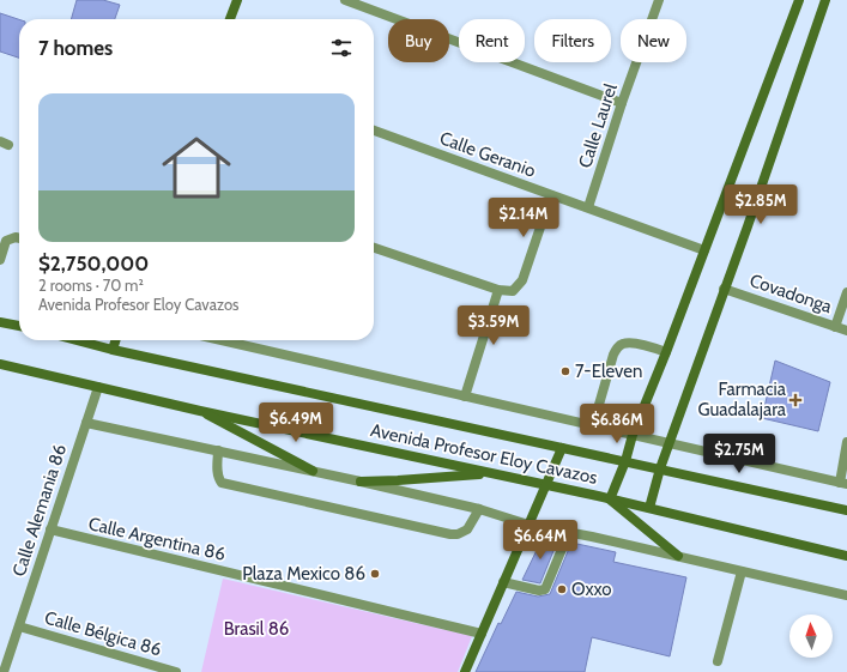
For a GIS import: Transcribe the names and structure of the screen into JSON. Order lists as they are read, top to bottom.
{
  "streets": {
    "main road": ["Avenida Profesor Eloy Cavazos"],
    "street": [
      "Calle Laurel",
      "Calle Geranio",
      "Covadonga",
      "Calle Alemania 86",
      "Calle Argentina 86",
      "Calle Bélgica 86"
    ]
  },
  "crossings": [
    ["Calle Laurel", "Calle Geranio"],
    ["Avenida Profesor Eloy Cavazos", "Calle Alemania 86"],
    ["Calle Alemania 86", "Calle Argentina 86"],
    ["Calle Alemania 86", "Calle Bélgica 86"]
  ],
  "parks": ["Brasil 86"],
  "places": {
    "other": ["7-Eleven", "Plaza Mexico 86", "Oxxo"],
    "health": ["Farmacia Guadalajara"]
  },
  "north": "top",
  "page": {
    "chip": [
      "Buy",
      "Rent",
      "Filters",
      "New"
    ],
    "heading": "7 homes",
    "list": [
      {
        "name": "$2,750,000",
        "note": "2 rooms · 70 m² · Avenida Profesor Eloy Cavazos"
      }
    ],
    "price": [
      "$2.85M",
      "$2.14M",
      "$3.59M",
      "$6.49M",
      "$6.86M",
      "$2.75M",
      "$6.64M"
    ]
  }
}
